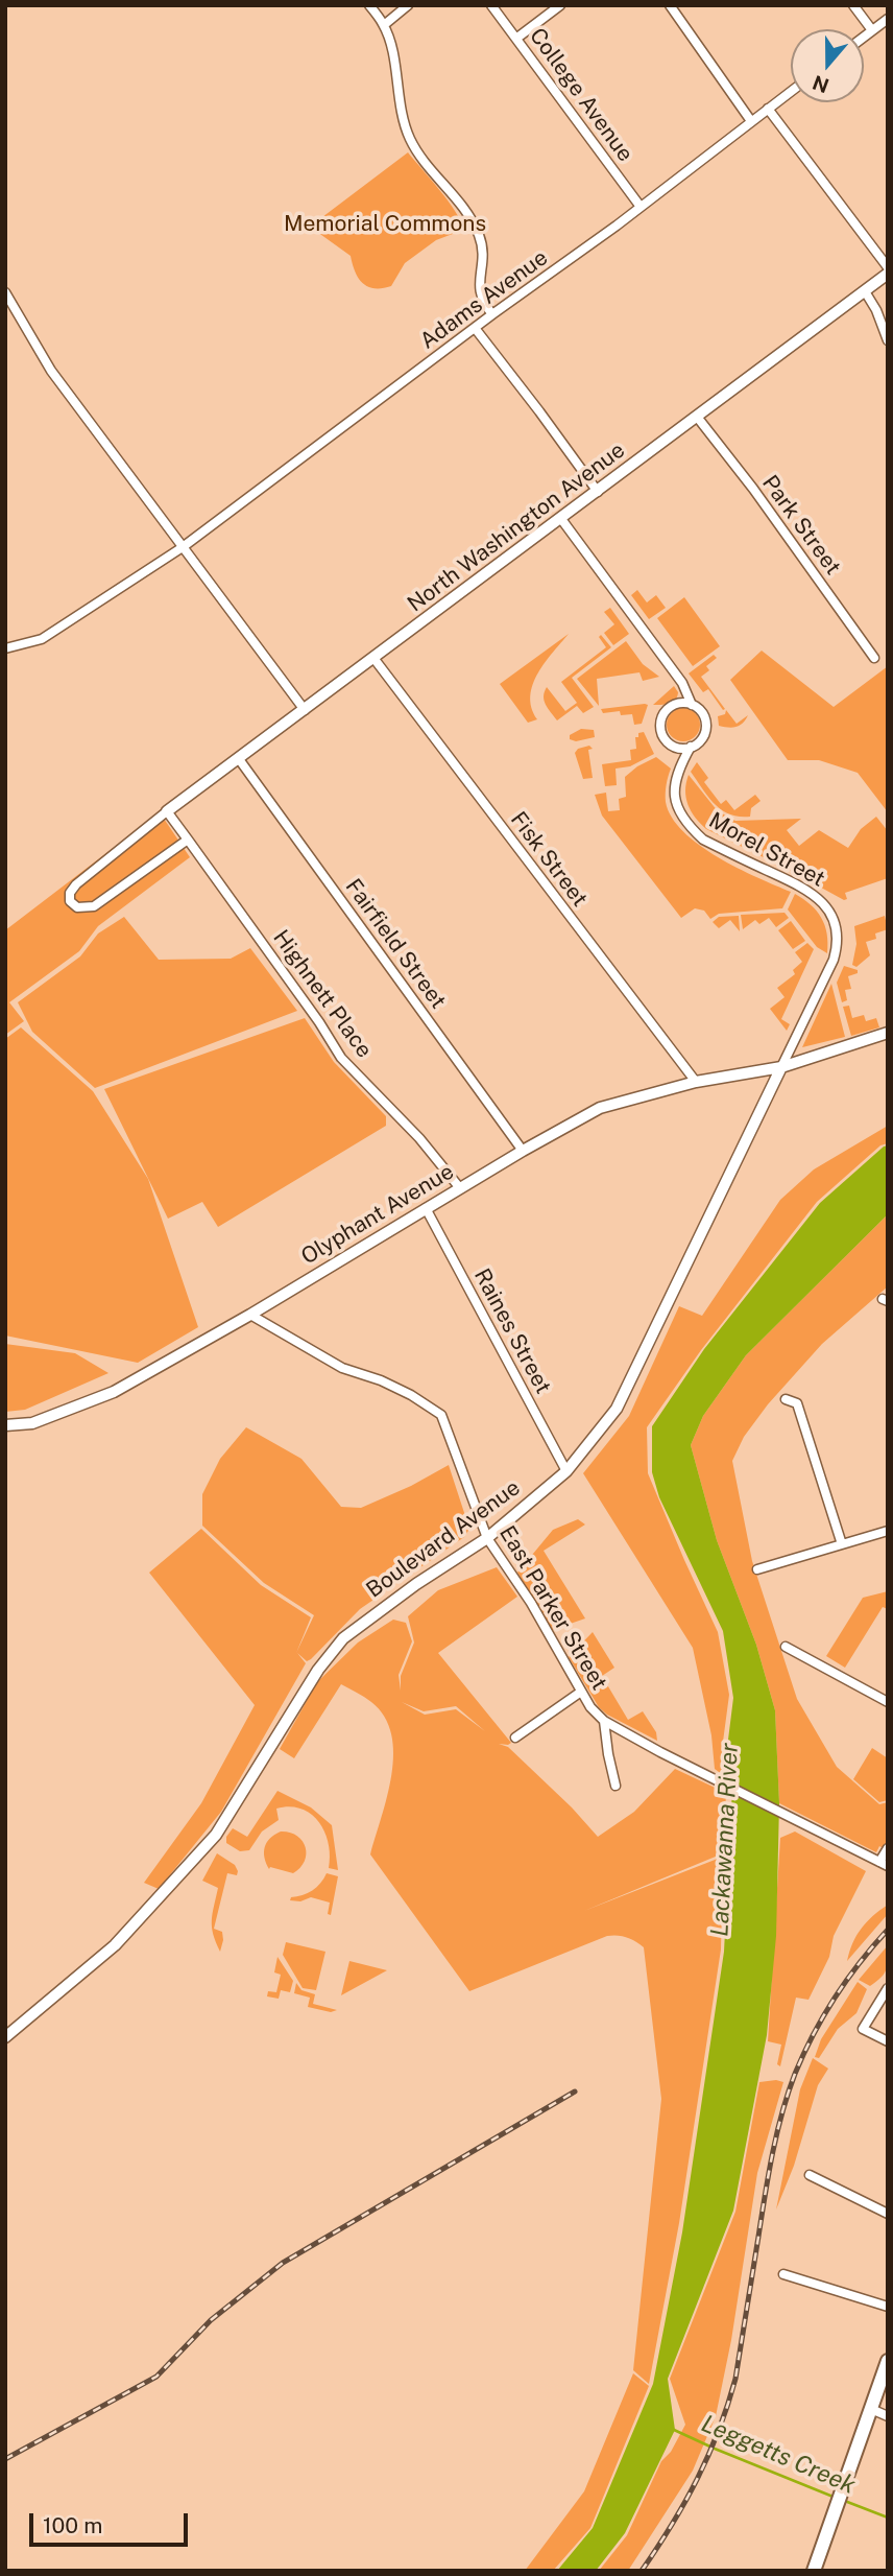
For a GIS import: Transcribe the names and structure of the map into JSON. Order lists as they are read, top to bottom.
{
  "streets": {
    "street": [
      "College Avenue",
      "Adams Avenue",
      "Park Street",
      "North Washington Avenue",
      "Morel Street",
      "Fisk Street",
      "Fairfield Street",
      "Highnett Place",
      "Olyphant Avenue",
      "Raines Street",
      "Boulevard Avenue",
      "East Parker Street"
    ]
  },
  "crossings": [
    ["College Avenue", "Adams Avenue"],
    ["Park Street", "North Washington Avenue"],
    ["North Washington Avenue", "Morel Street"],
    ["North Washington Avenue", "Fisk Street"],
    ["North Washington Avenue", "Fairfield Street"],
    ["North Washington Avenue", "Highnett Place"],
    ["Morel Street", "Olyphant Avenue"],
    ["Morel Street", "Boulevard Avenue"],
    ["Fisk Street", "Olyphant Avenue"],
    ["Fairfield Street", "Olyphant Avenue"],
    ["Highnett Place", "Olyphant Avenue"],
    ["Olyphant Avenue", "Raines Street"],
    ["Olyphant Avenue", "Boulevard Avenue"],
    ["Olyphant Avenue", "East Parker Street"],
    ["Raines Street", "Boulevard Avenue"],
    ["Boulevard Avenue", "East Parker Street"]
  ],
  "water": ["Lackawanna River", "Leggetts Creek"],
  "parks": ["Memorial Commons"],
  "scale_bar": "100 m",
  "north": "bottom"
}
